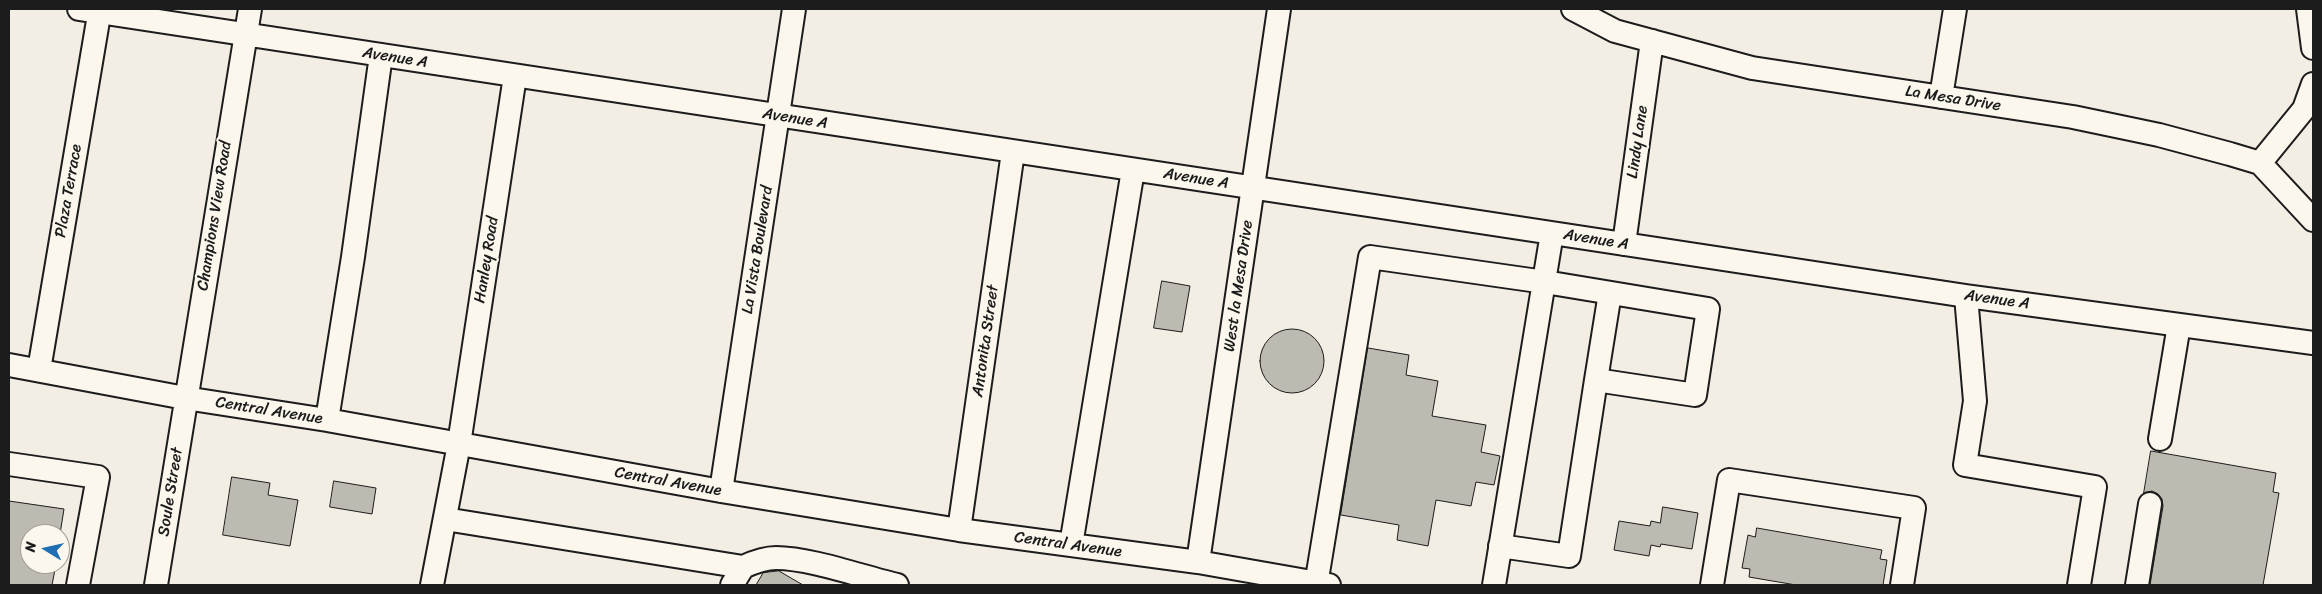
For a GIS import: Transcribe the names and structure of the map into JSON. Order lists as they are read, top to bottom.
{
  "streets": {
    "street": [
      "Avenue A",
      "La Mesa Drive",
      "Lindy Lane",
      "Plaza Terrace",
      "Champions View Road",
      "La Vista Boulevard",
      "Hanley Road",
      "West la Mesa Drive",
      "Antonita Street",
      "Central Avenue",
      "Soule Street"
    ]
  },
  "crossings": [
    ["Avenue A", "Lindy Lane"],
    ["Avenue A", "Plaza Terrace"],
    ["Avenue A", "Champions View Road"],
    ["Avenue A", "La Vista Boulevard"],
    ["Avenue A", "Hanley Road"],
    ["Avenue A", "West la Mesa Drive"],
    ["Avenue A", "Antonita Street"],
    ["La Mesa Drive", "Lindy Lane"],
    ["Plaza Terrace", "Central Avenue"],
    ["Champions View Road", "Central Avenue"],
    ["Champions View Road", "Soule Street"],
    ["La Vista Boulevard", "Central Avenue"],
    ["Hanley Road", "Central Avenue"],
    ["West la Mesa Drive", "Central Avenue"],
    ["Antonita Street", "Central Avenue"],
    ["Central Avenue", "Soule Street"]
  ],
  "north": "left"
}
